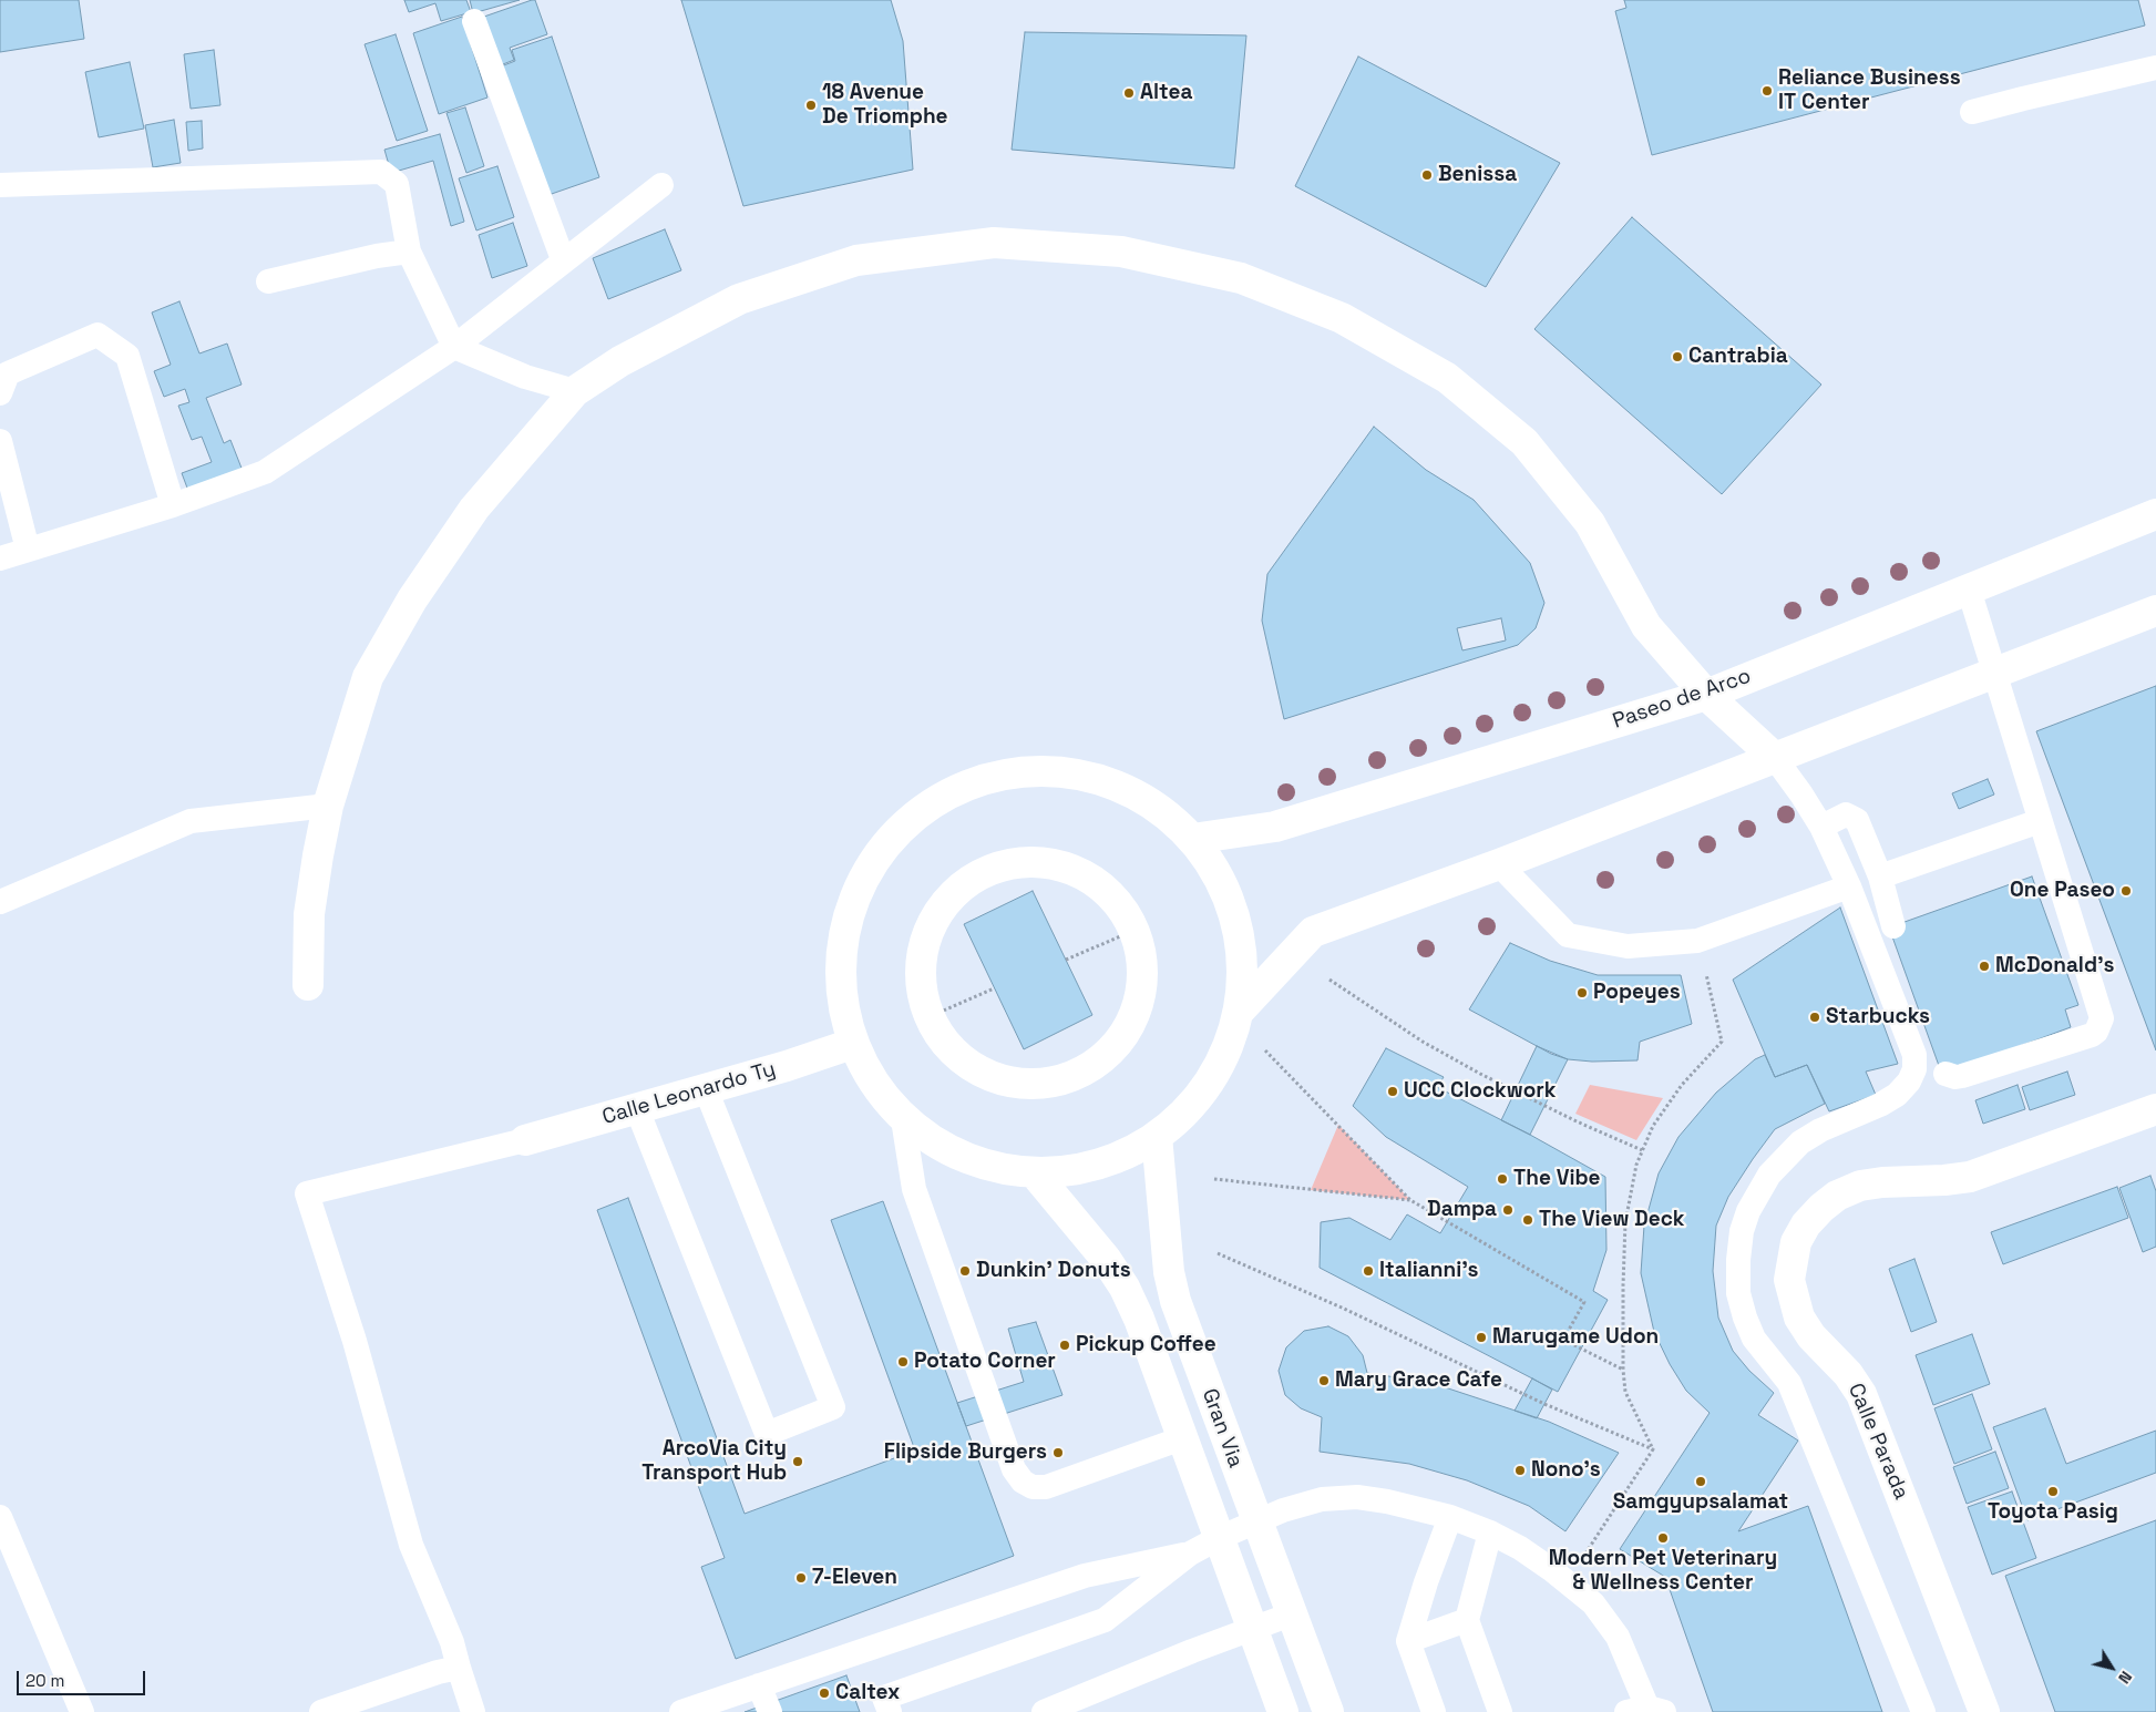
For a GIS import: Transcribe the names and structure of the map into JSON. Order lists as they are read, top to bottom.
{
  "streets": {
    "street": [
      "Paseo de Arco",
      "Calle Leonardo Ty",
      "Gran Via",
      "Calle Parada"
    ]
  },
  "places": [
    "Reliance Business IT Center",
    "Altea",
    "18 Avenue De Triomphe",
    "Benissa",
    "Cantrabia",
    "One Paseo",
    "McDonald's",
    "Popeyes",
    "Starbucks",
    "UCC Clockwork",
    "The Vibe",
    "Dampa",
    "The View Deck",
    "Dunkin' Donuts",
    "Italianni's",
    "Marugame Udon",
    "Pickup Coffee",
    "Potato Corner",
    "Mary Grace Cafe",
    "Flipside Burgers",
    "ArcoVia City Transport Hub",
    "Nono's",
    "Samgyupsalamat",
    "Toyota Pasig",
    "Modern Pet Veterinary & Wellness Center",
    "7-Eleven",
    "Caltex"
  ],
  "scale_bar": "20 m",
  "north": "bottom right"
}
